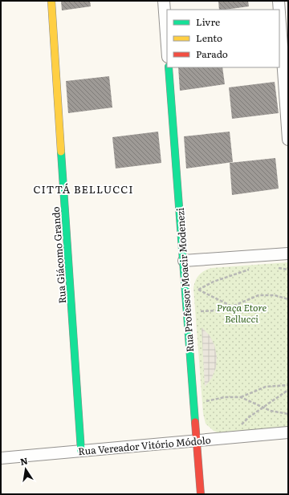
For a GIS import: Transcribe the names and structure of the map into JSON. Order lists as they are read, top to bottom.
{
  "streets": {
    "street": ["Rua Giácomo Grando", "Rua Professor Moacir Modenezi", "Rua Vereador Vitório Módolo"]
  },
  "crossings": [
    ["Rua Giácomo Grando", "Rua Vereador Vitório Módolo"],
    ["Rua Professor Moacir Modenezi", "Rua Vereador Vitório Módolo"]
  ],
  "districts": ["CITTÁ BELLUCCI"],
  "parks": ["Praça Etore Bellucci"],
  "legend": ["Livre", "Lento", "Parado"],
  "north": "top"
}
